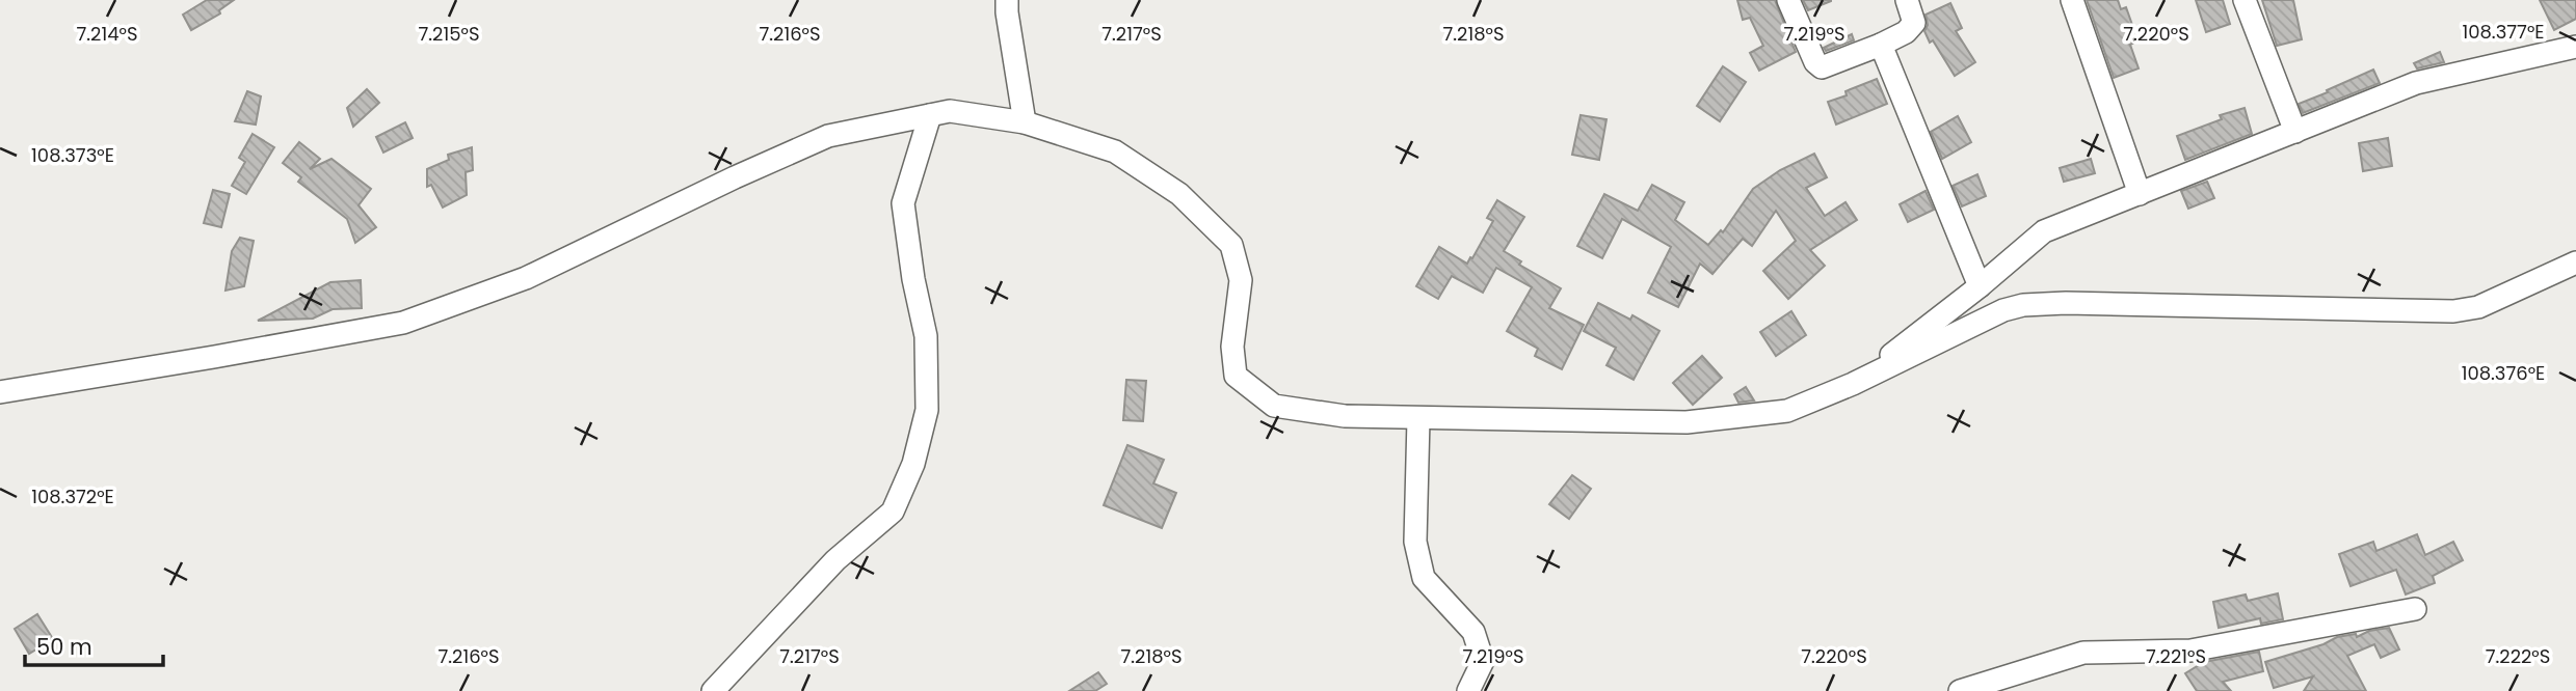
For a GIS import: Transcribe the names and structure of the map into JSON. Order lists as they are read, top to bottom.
{
  "scale_bar": "50 m",
  "coordinates": [
    "108.377°E",
    "7.214°S",
    "7.215°S",
    "7.216°S",
    "7.217°S",
    "7.218°S",
    "7.219°S",
    "7.220°S",
    "108.373°E",
    "108.376°E",
    "108.372°E",
    "7.221°S",
    "7.222°S"
  ]
}
